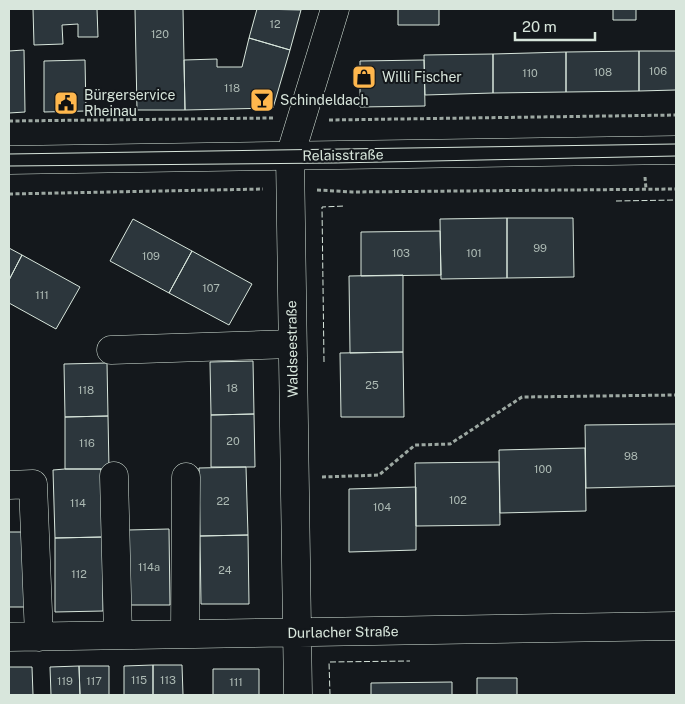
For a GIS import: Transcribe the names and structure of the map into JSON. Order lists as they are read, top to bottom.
{
  "streets": {
    "street": ["Relaisstraße", "Waldseestraße", "Durlacher Straße"]
  },
  "crossings": [
    ["Relaisstraße", "Waldseestraße"],
    ["Waldseestraße", "Durlacher Straße"]
  ],
  "places": {
    "shop": ["Willi Fischer"],
    "bar": ["Schindeldach"],
    "public building": ["Bürgerservice Rheinau"]
  },
  "house_numbers": [
    "12",
    "120",
    "106",
    "108",
    "110",
    "118",
    "99",
    "103",
    "101",
    "109",
    "107",
    "111",
    "25",
    "18",
    "118",
    "20",
    "116",
    "98",
    "100",
    "102",
    "22",
    "114",
    "104",
    "114a",
    "24",
    "112",
    "115",
    "113",
    "119",
    "117",
    "111"
  ],
  "scale_bar": "20 m"
}
